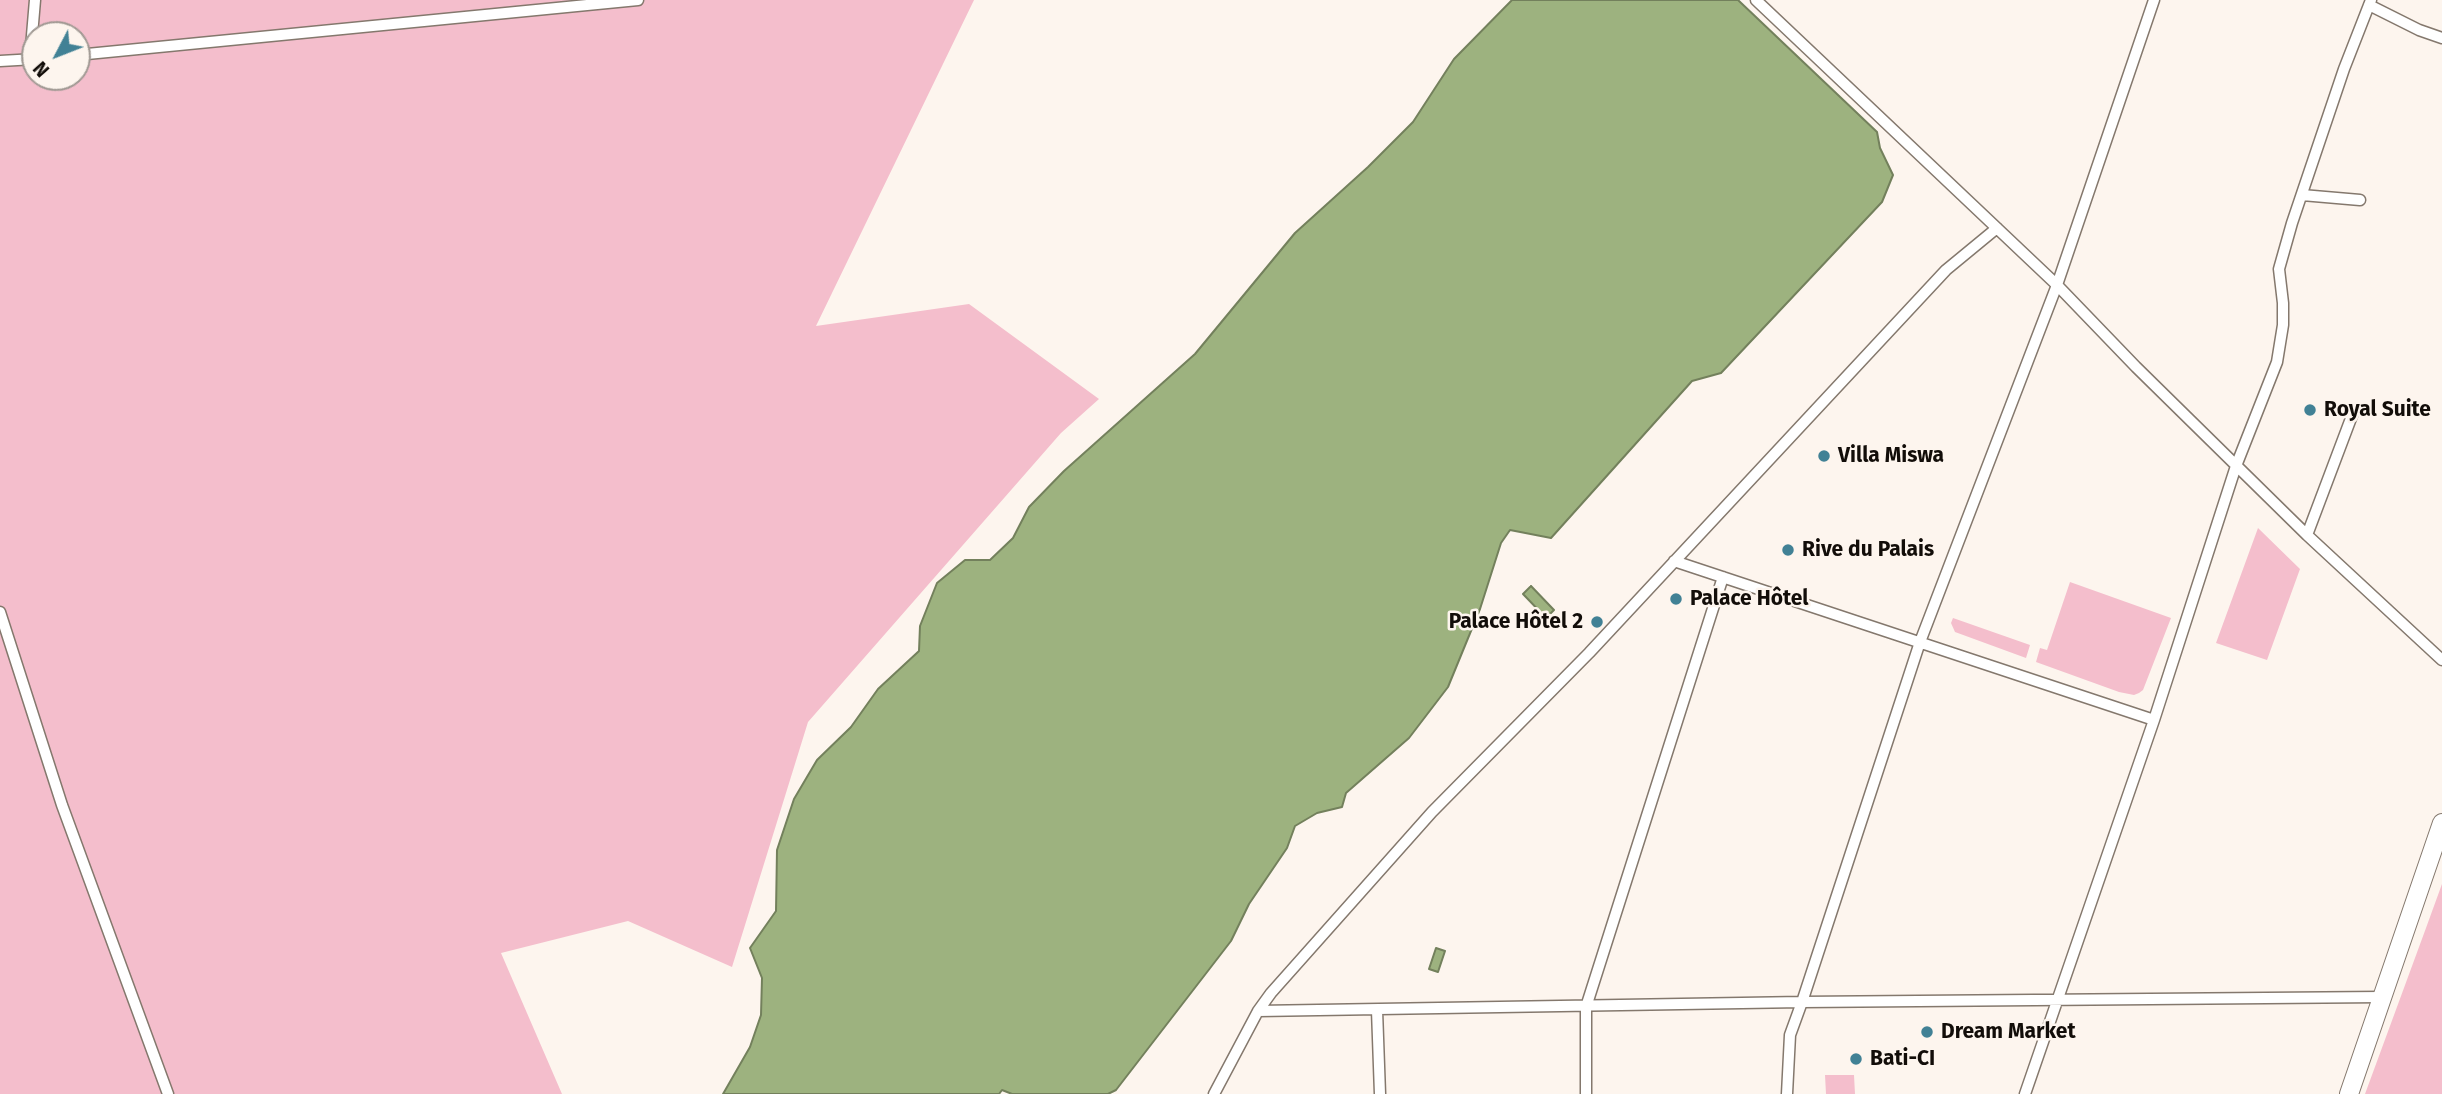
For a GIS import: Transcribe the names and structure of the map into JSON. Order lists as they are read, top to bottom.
{
  "places": [
    "Royal Suite",
    "Villa Miswa",
    "Rive du Palais",
    "Palace Hôtel",
    "Palace Hôtel 2",
    "Dream Market",
    "Bati-CI"
  ],
  "north": "bottom left"
}
